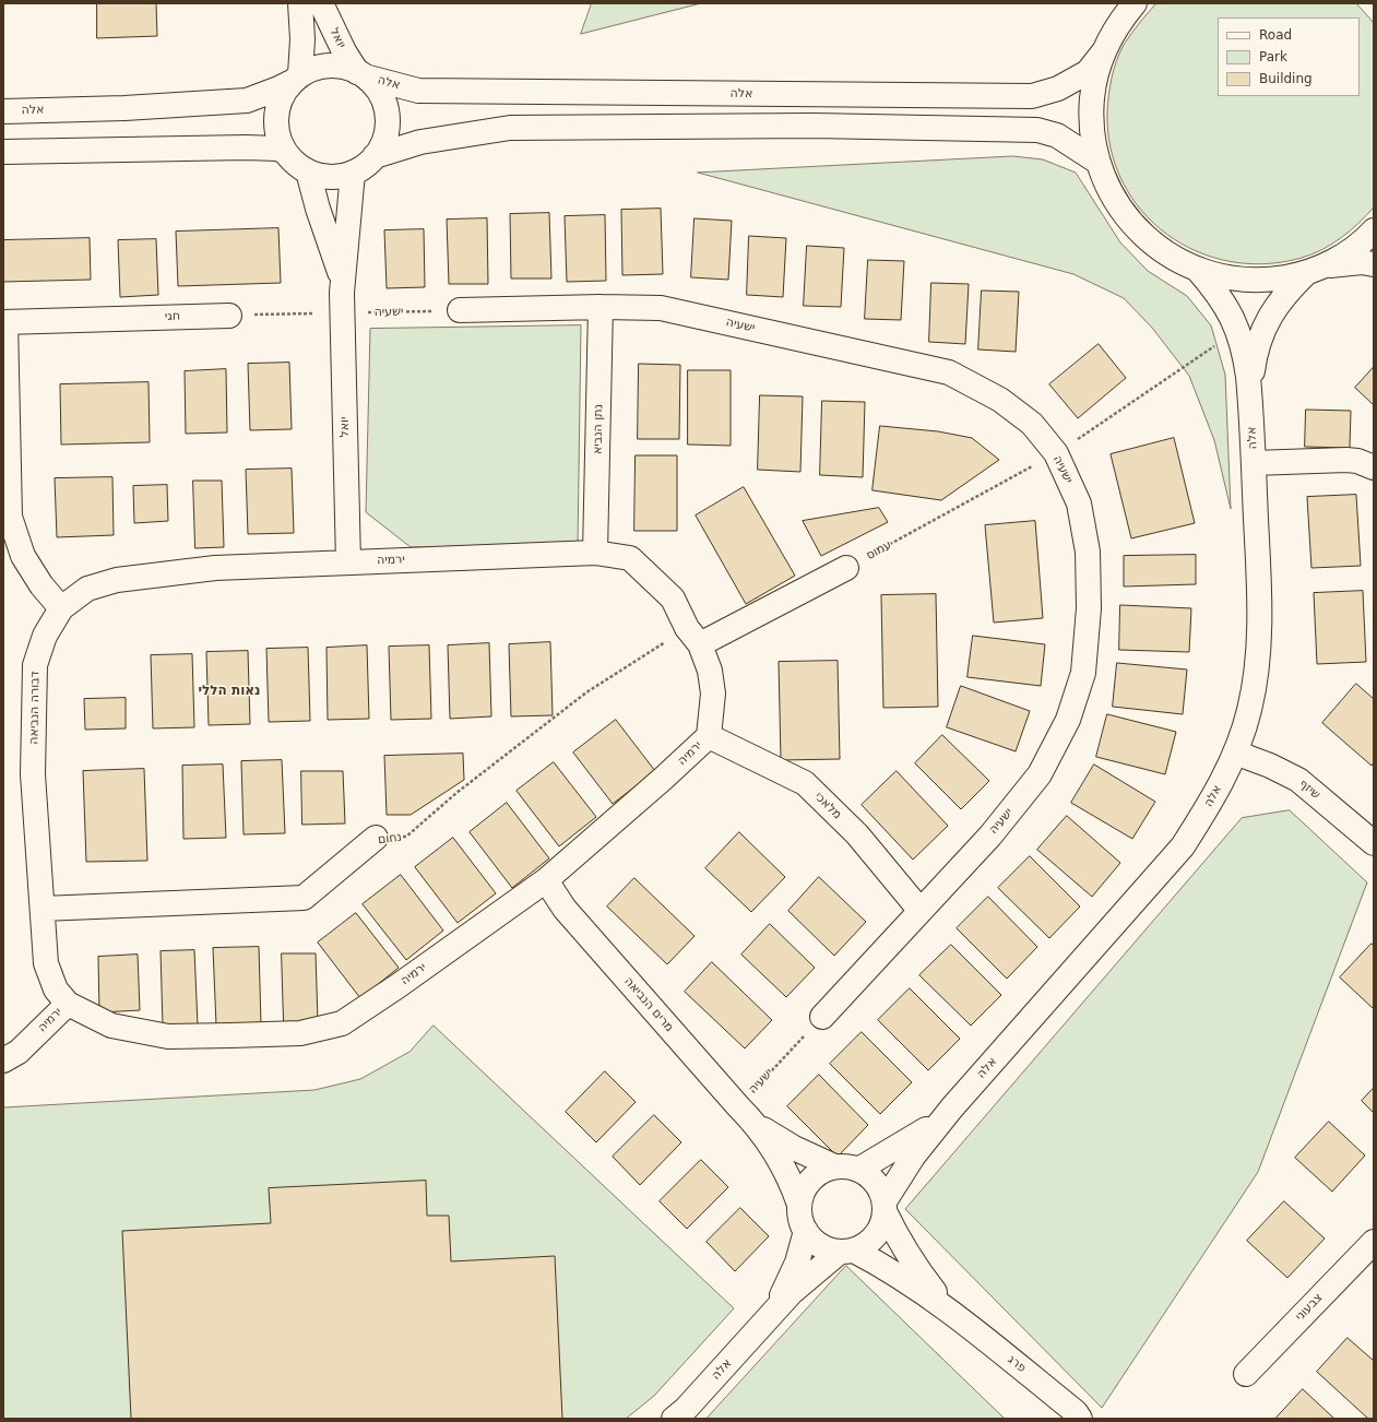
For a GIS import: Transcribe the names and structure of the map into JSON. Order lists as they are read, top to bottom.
{
  "streets": {
    "street": [
      "יואל",
      "אלה",
      "ישעיה",
      "חגי",
      "נתן הנביא",
      "ירמיה",
      "דבורה הנביאה",
      "שיזף",
      "מלאכי",
      "נחום",
      "מרים הנביאה",
      "צבעוני",
      "פרג"
    ],
    "path": ["עמוס"]
  },
  "crossings": [
    ["יואל", "אלה"],
    ["יואל", "ישעיה"],
    ["יואל", "ירמיה"],
    ["אלה", "עמוס"],
    ["אלה", "שיזף"],
    ["אלה", "מרים הנביאה"],
    ["אלה", "פרג"],
    ["ישעיה", "נתן הנביא"],
    ["ישעיה", "עמוס"],
    ["ישעיה", "מלאכי"],
    ["ישעיה", "מרים הנביאה"],
    ["נתן הנביא", "ירמיה"],
    ["ירמיה", "דבורה הנביאה"],
    ["ירמיה", "מלאכי"],
    ["ירמיה", "נחום"],
    ["ירמיה", "מרים הנביאה"],
    ["דבורה הנביאה", "נחום"],
    ["מרים הנביאה", "פרג"]
  ],
  "districts": ["נאות הללי"],
  "legend": ["Road", "Park", "Building"]
}
